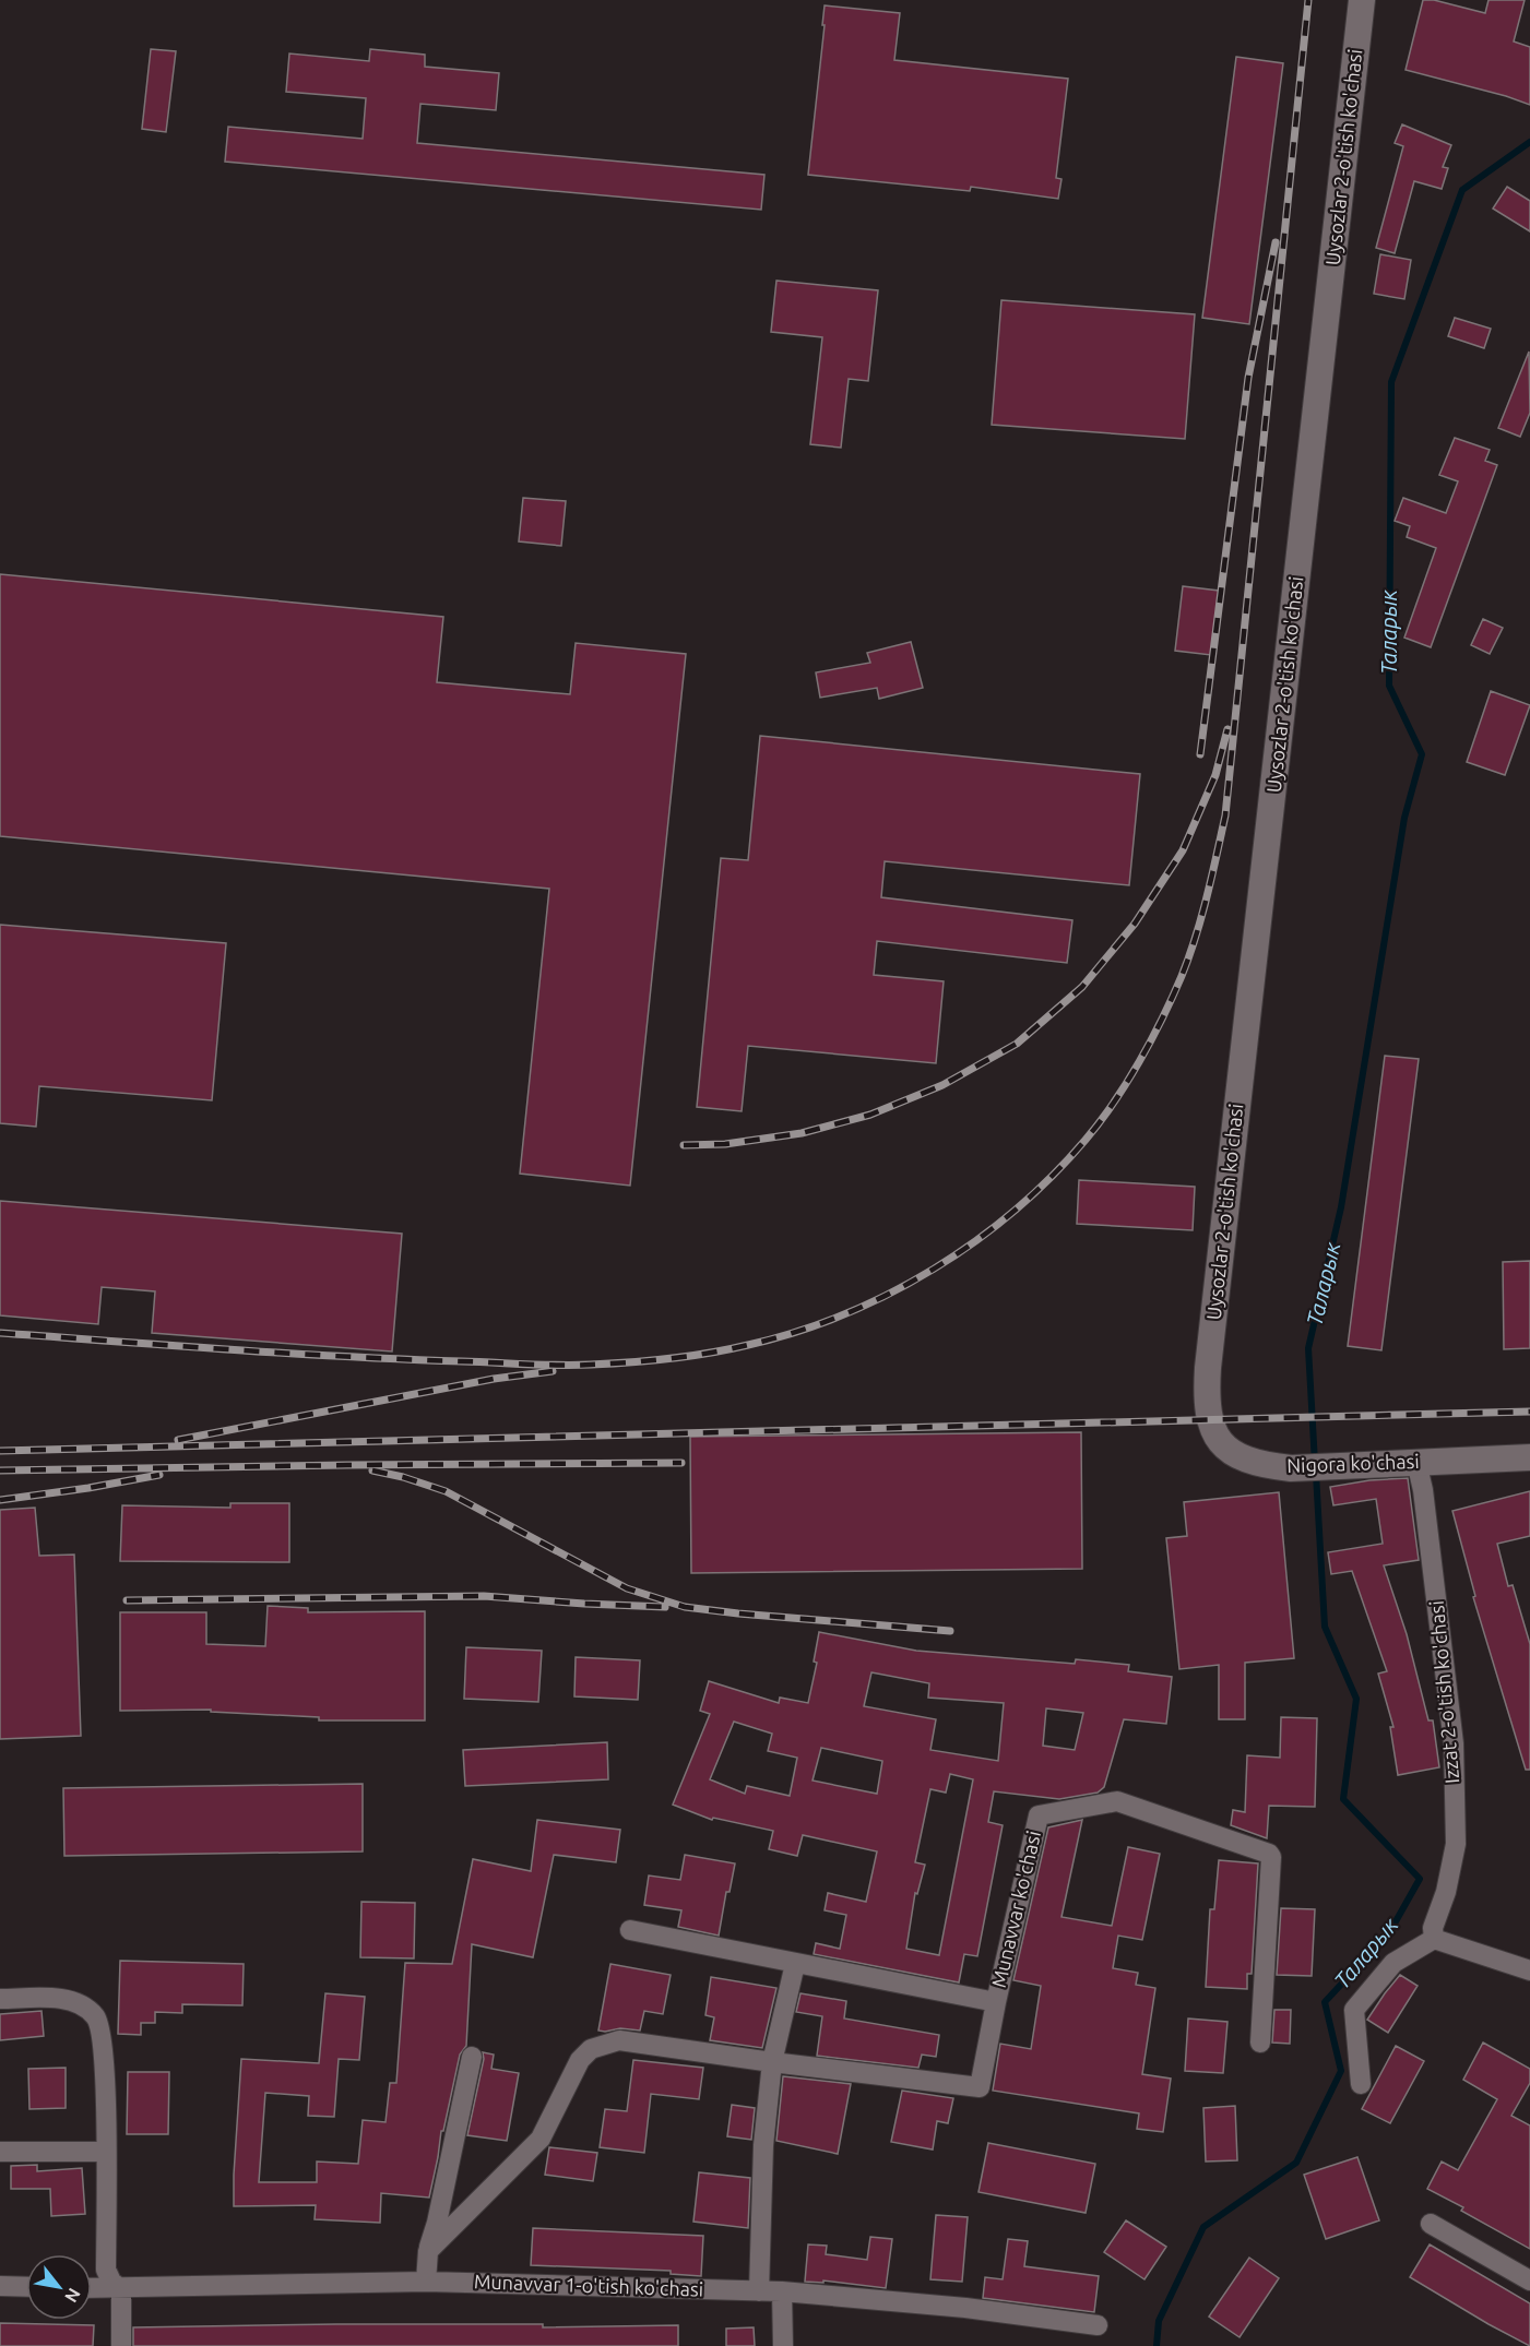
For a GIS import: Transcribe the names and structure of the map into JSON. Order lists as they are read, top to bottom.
{
  "streets": {
    "street": [
      "Uysozlar 2-o'tish ko'chasi",
      "Nigora ko'chasi",
      "Izzat 2-o'tish ko'chasi",
      "Munavvar ko'chasi",
      "Munavvar 1-o'tish ko'chasi"
    ]
  },
  "crossings": [
    ["Uysozlar 2-o'tish ko'chasi", "Nigora ko'chasi"],
    ["Nigora ko'chasi", "Izzat 2-o'tish ko'chasi"]
  ],
  "water": ["Таларык"],
  "north": "bottom right"
}
